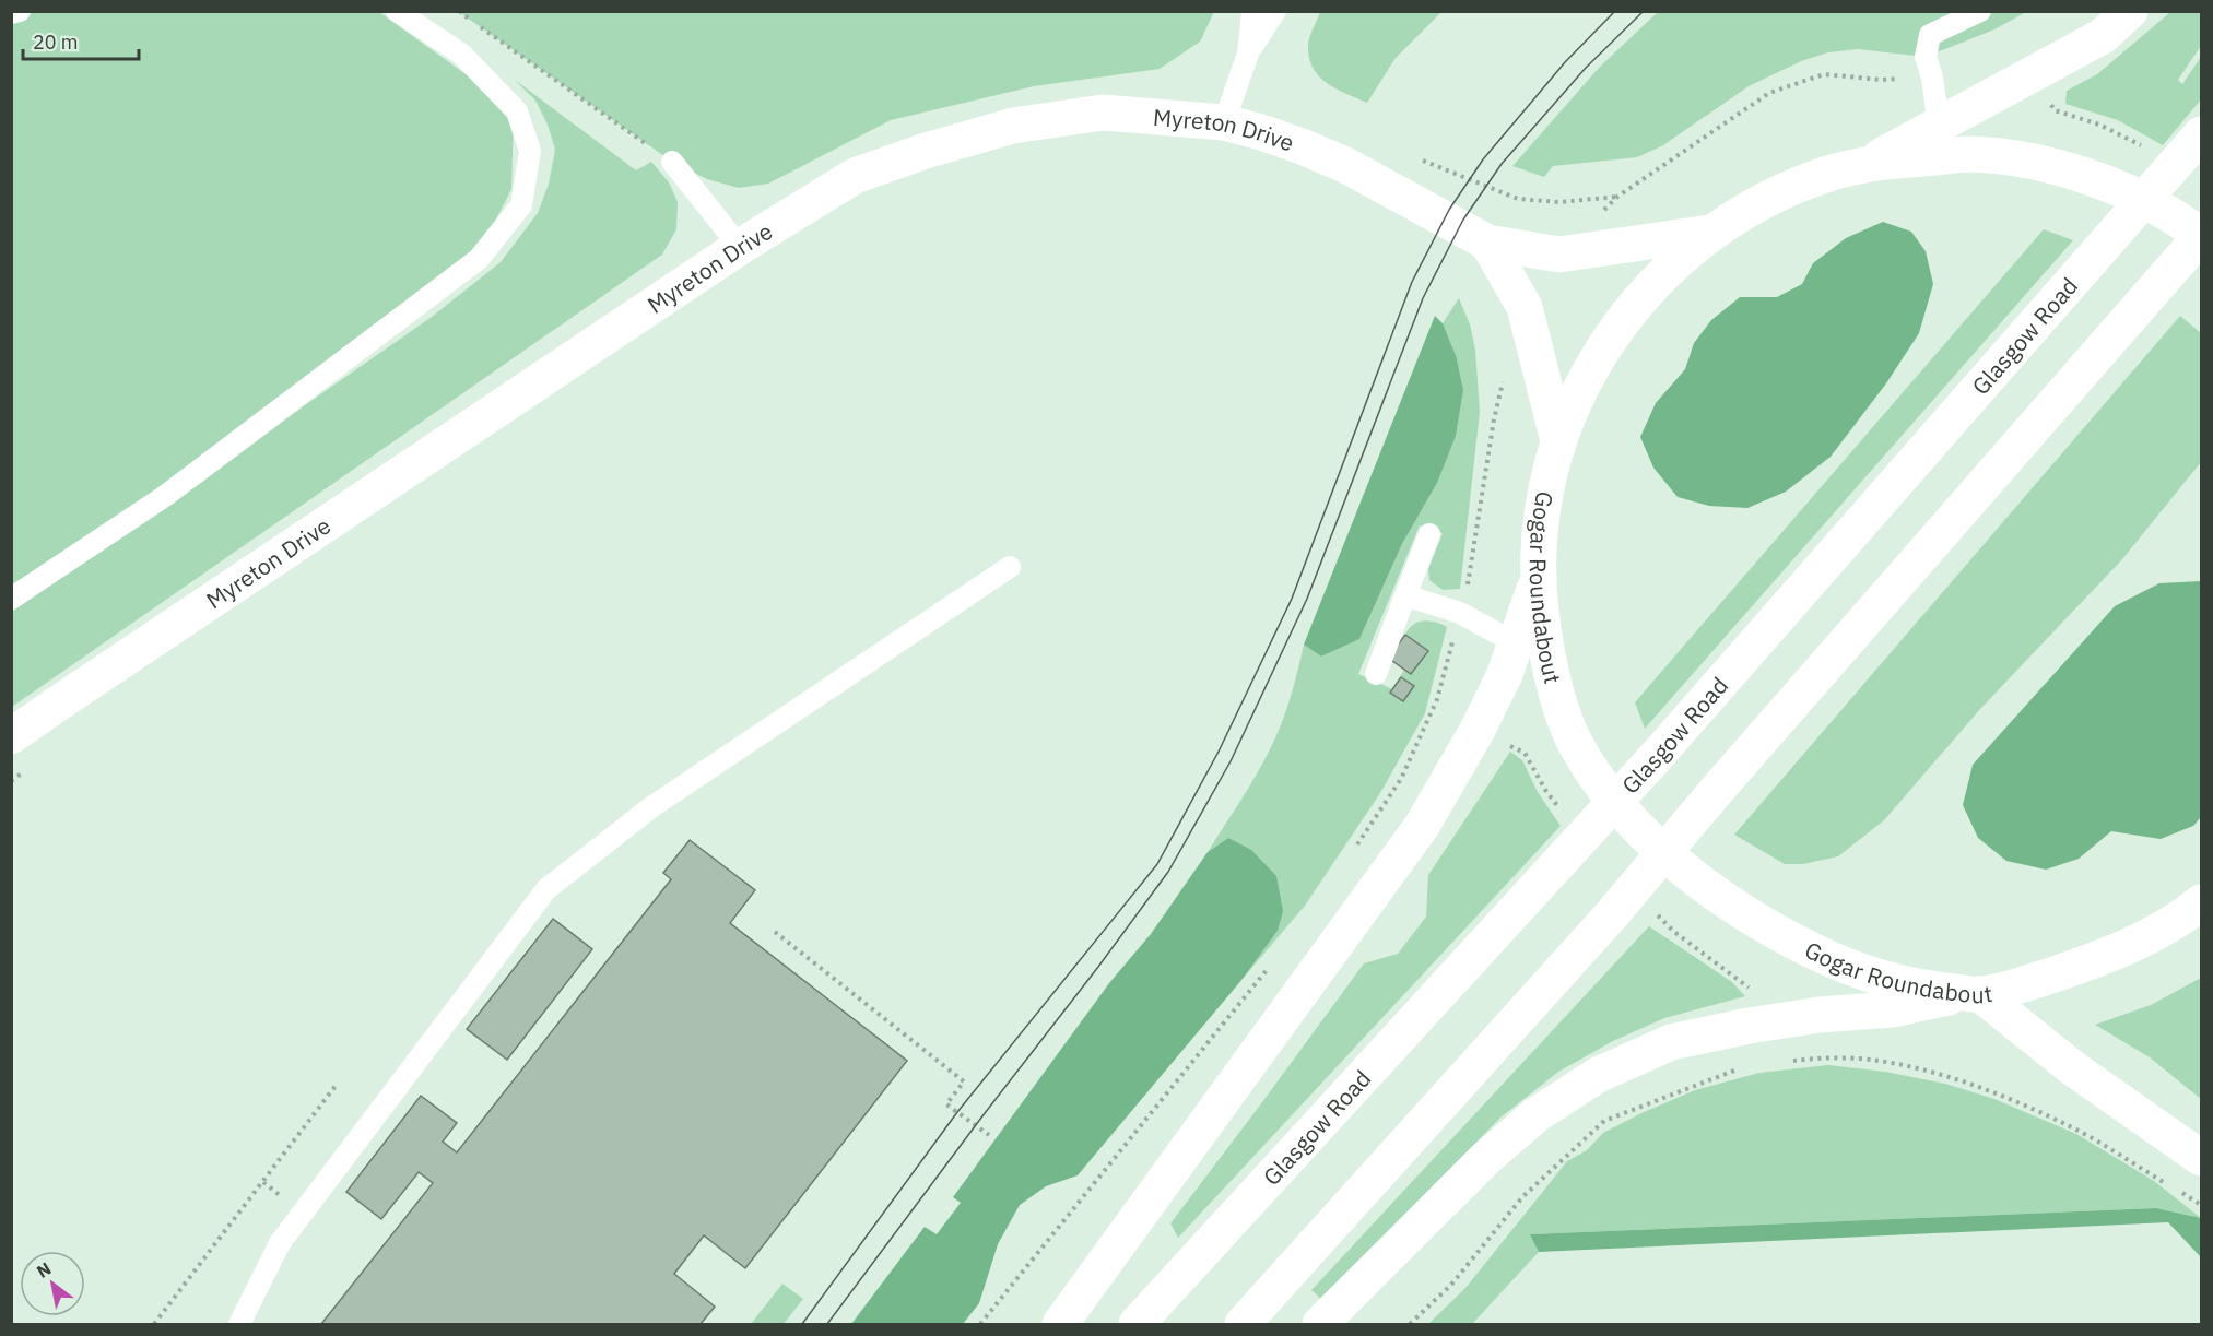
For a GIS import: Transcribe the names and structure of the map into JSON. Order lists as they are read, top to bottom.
{
  "streets": {
    "main road": ["Myreton Drive", "Glasgow Road", "Gogar Roundabout"]
  },
  "crossings": [
    ["Myreton Drive", "Gogar Roundabout"]
  ],
  "scale_bar": "20 m",
  "north": "top left"
}
